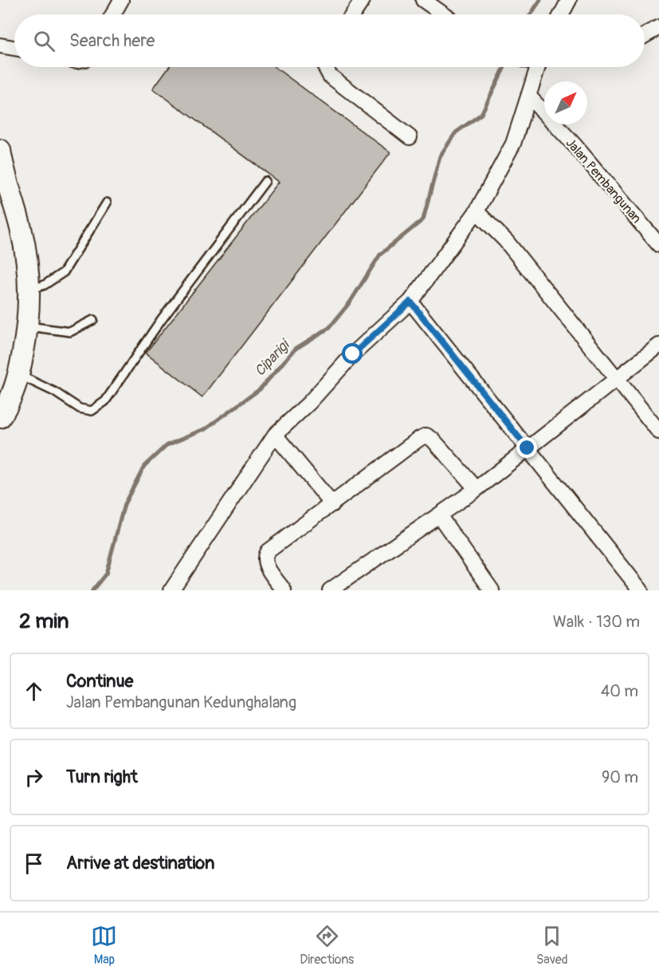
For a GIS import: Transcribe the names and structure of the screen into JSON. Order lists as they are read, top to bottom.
{
  "streets": {
    "street": ["Jalan Pembangunan"]
  },
  "water": ["Ciparigi"],
  "north": "top right",
  "page": {
    "search": "Search here",
    "heading": ["2 min", "Walk · 130 m"],
    "list": [
      ["Continue", "Jalan Pembangunan Kedunghalang", "40 m"],
      ["Turn right", "90 m"],
      "Arrive at destination"
    ],
    "nav": ["Map", "Directions", "Saved"]
  }
}
